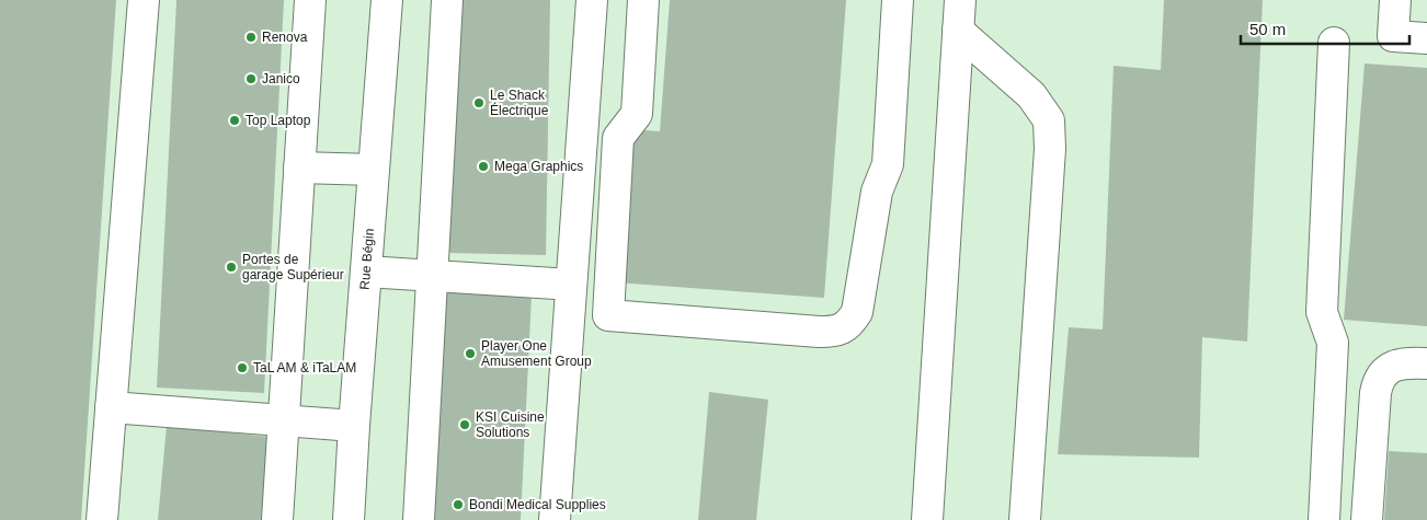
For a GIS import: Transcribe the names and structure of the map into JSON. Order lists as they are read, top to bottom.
{
  "streets": {
    "street": ["Rue Bégin"]
  },
  "places": [
    "Renova",
    "Janico",
    "Le Shack Électrique",
    "Top Laptop",
    "Mega Graphics",
    "Portes de garage Supérieur",
    "Player One Amusement Group",
    "TaL AM & iTaLAM",
    "KSI Cuisine Solutions",
    "Bondi Medical Supplies"
  ],
  "scale_bar": "50 m"
}
